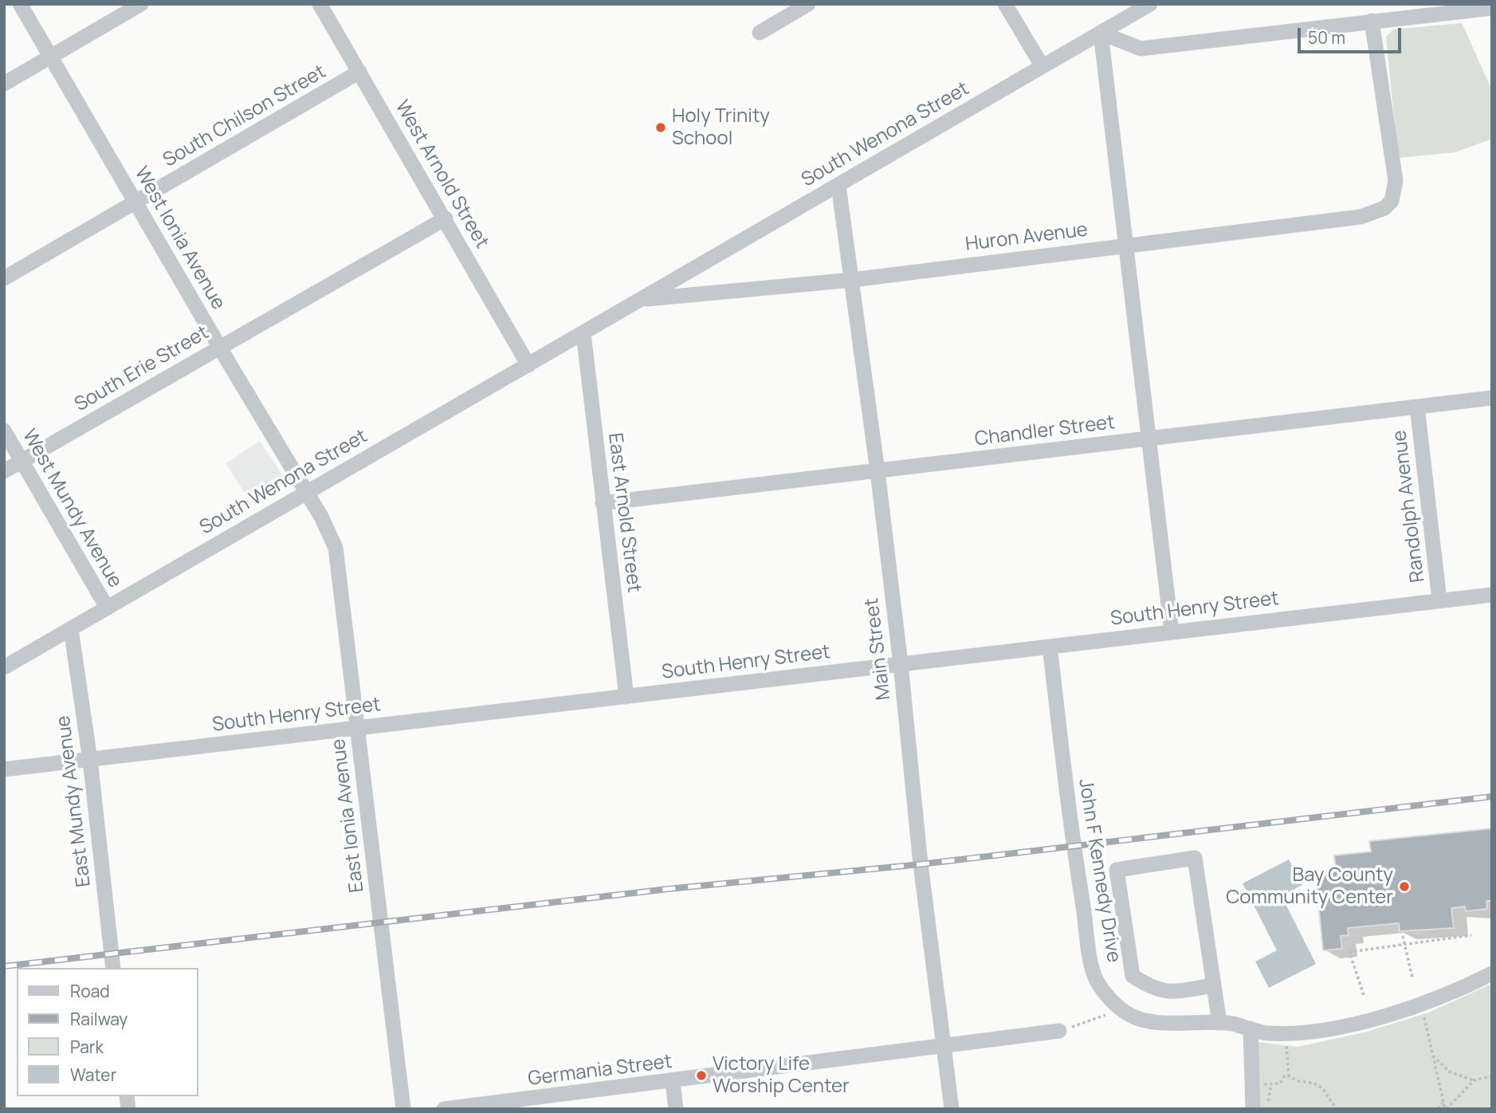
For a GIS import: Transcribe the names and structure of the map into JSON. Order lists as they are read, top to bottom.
{
  "streets": {
    "street": [
      "South Chilson Street",
      "South Wenona Street",
      "West Arnold Street",
      "Huron Avenue",
      "West Ionia Avenue",
      "South Erie Street",
      "Chandler Street",
      "Randolph Avenue",
      "West Mundy Avenue",
      "East Arnold Street",
      "South Henry Street",
      "Main Street",
      "East Mundy Avenue",
      "East Ionia Avenue",
      "John F Kennedy Drive",
      "Germania Street"
    ]
  },
  "crossings": [
    ["South Chilson Street", "West Arnold Street"],
    ["South Chilson Street", "West Ionia Avenue"],
    ["South Wenona Street", "West Arnold Street"],
    ["South Wenona Street", "Huron Avenue"],
    ["South Wenona Street", "West Ionia Avenue"],
    ["South Wenona Street", "West Mundy Avenue"],
    ["South Wenona Street", "East Arnold Street"],
    ["South Wenona Street", "Main Street"],
    ["South Wenona Street", "East Mundy Avenue"],
    ["South Wenona Street", "East Ionia Avenue"],
    ["West Arnold Street", "South Erie Street"],
    ["Huron Avenue", "Main Street"],
    ["West Ionia Avenue", "South Erie Street"],
    ["West Ionia Avenue", "East Ionia Avenue"],
    ["South Erie Street", "West Mundy Avenue"],
    ["Chandler Street", "Randolph Avenue"],
    ["Chandler Street", "East Arnold Street"],
    ["Chandler Street", "Main Street"],
    ["Randolph Avenue", "South Henry Street"],
    ["East Arnold Street", "South Henry Street"],
    ["South Henry Street", "Main Street"],
    ["South Henry Street", "East Mundy Avenue"],
    ["South Henry Street", "East Ionia Avenue"],
    ["South Henry Street", "John F Kennedy Drive"],
    ["Main Street", "Germania Street"]
  ],
  "places": ["Holy Trinity School", "Bay County Community Center", "Victory Life Worship Center"],
  "legend": [
    "Road",
    "Railway",
    "Park",
    "Water"
  ],
  "scale_bar": "50 m"
}
